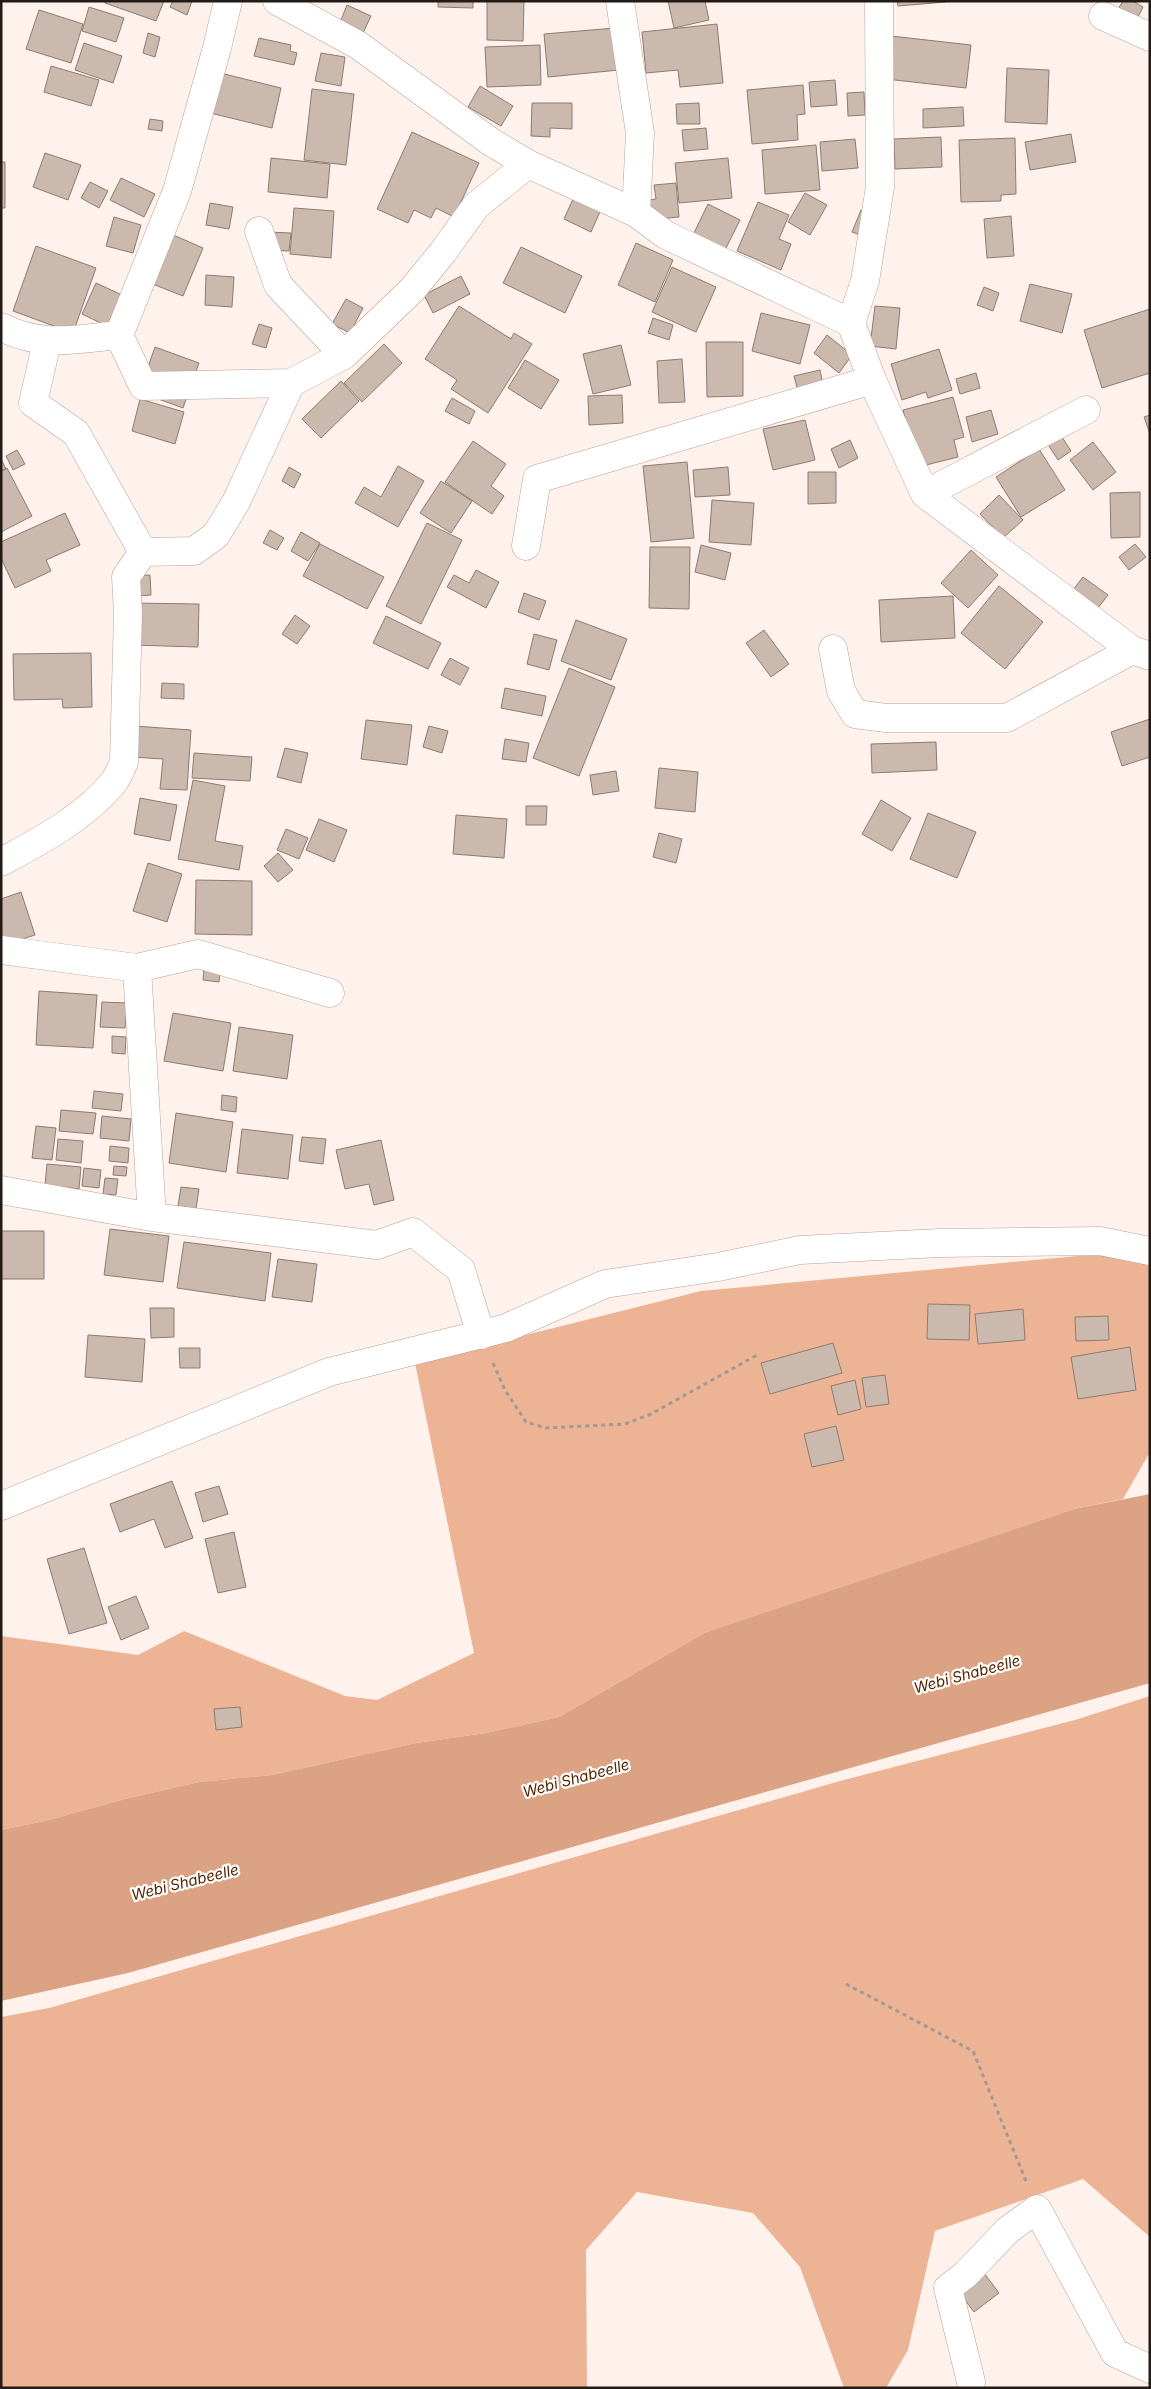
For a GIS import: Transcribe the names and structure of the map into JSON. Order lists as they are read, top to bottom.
{
  "water": ["Webi Shabeelle"]
}
